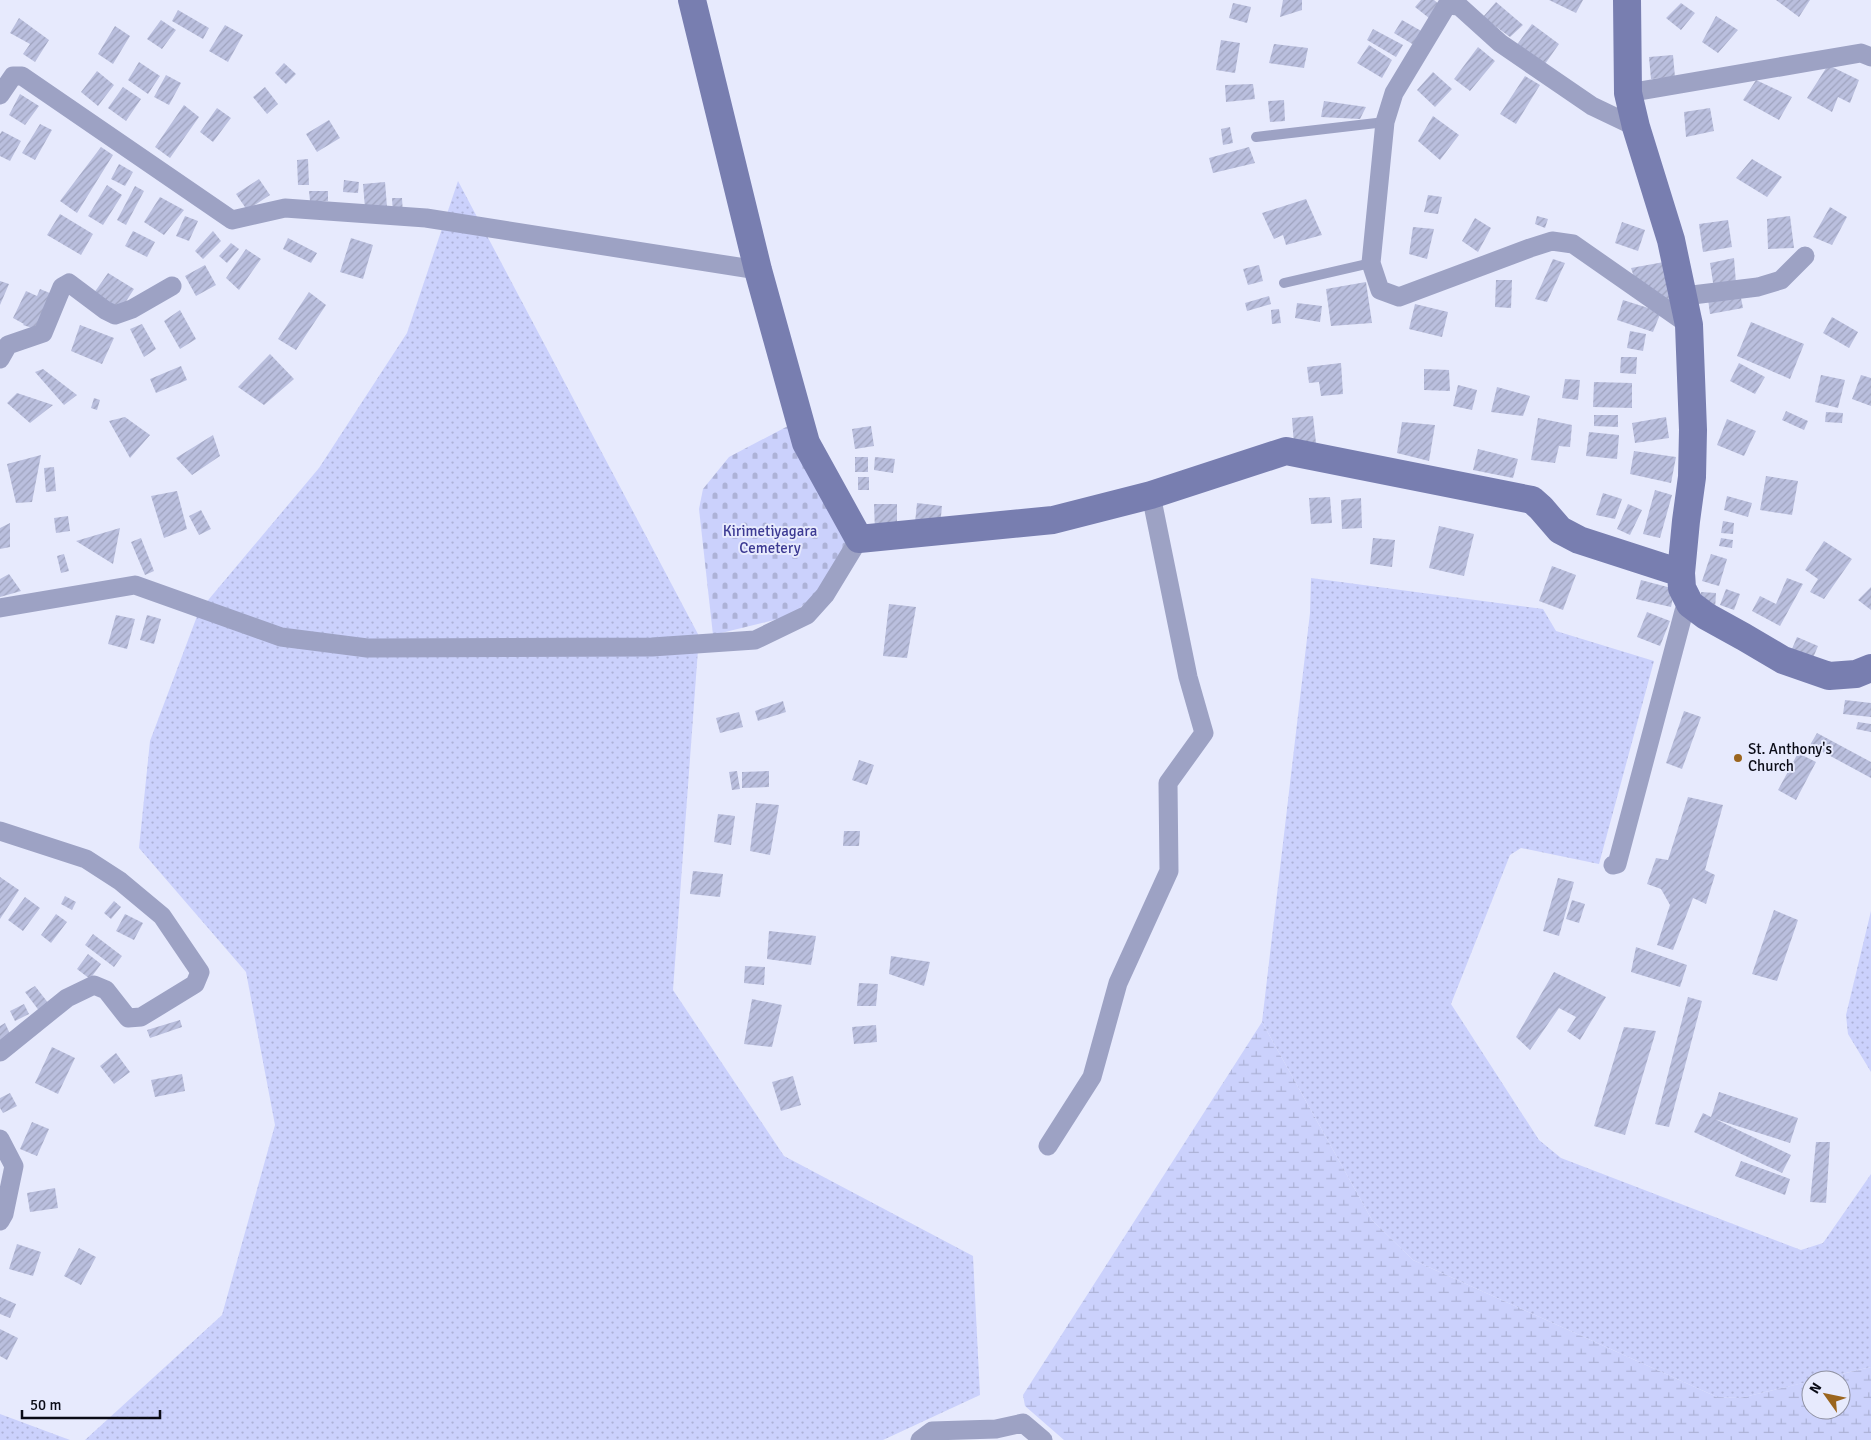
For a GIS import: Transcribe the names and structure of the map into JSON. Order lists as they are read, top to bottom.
{
  "parks": ["Kirimetiyagara Cemetery"],
  "places": ["St. Anthony's Church"],
  "scale_bar": "50 m",
  "north": "top left"
}
